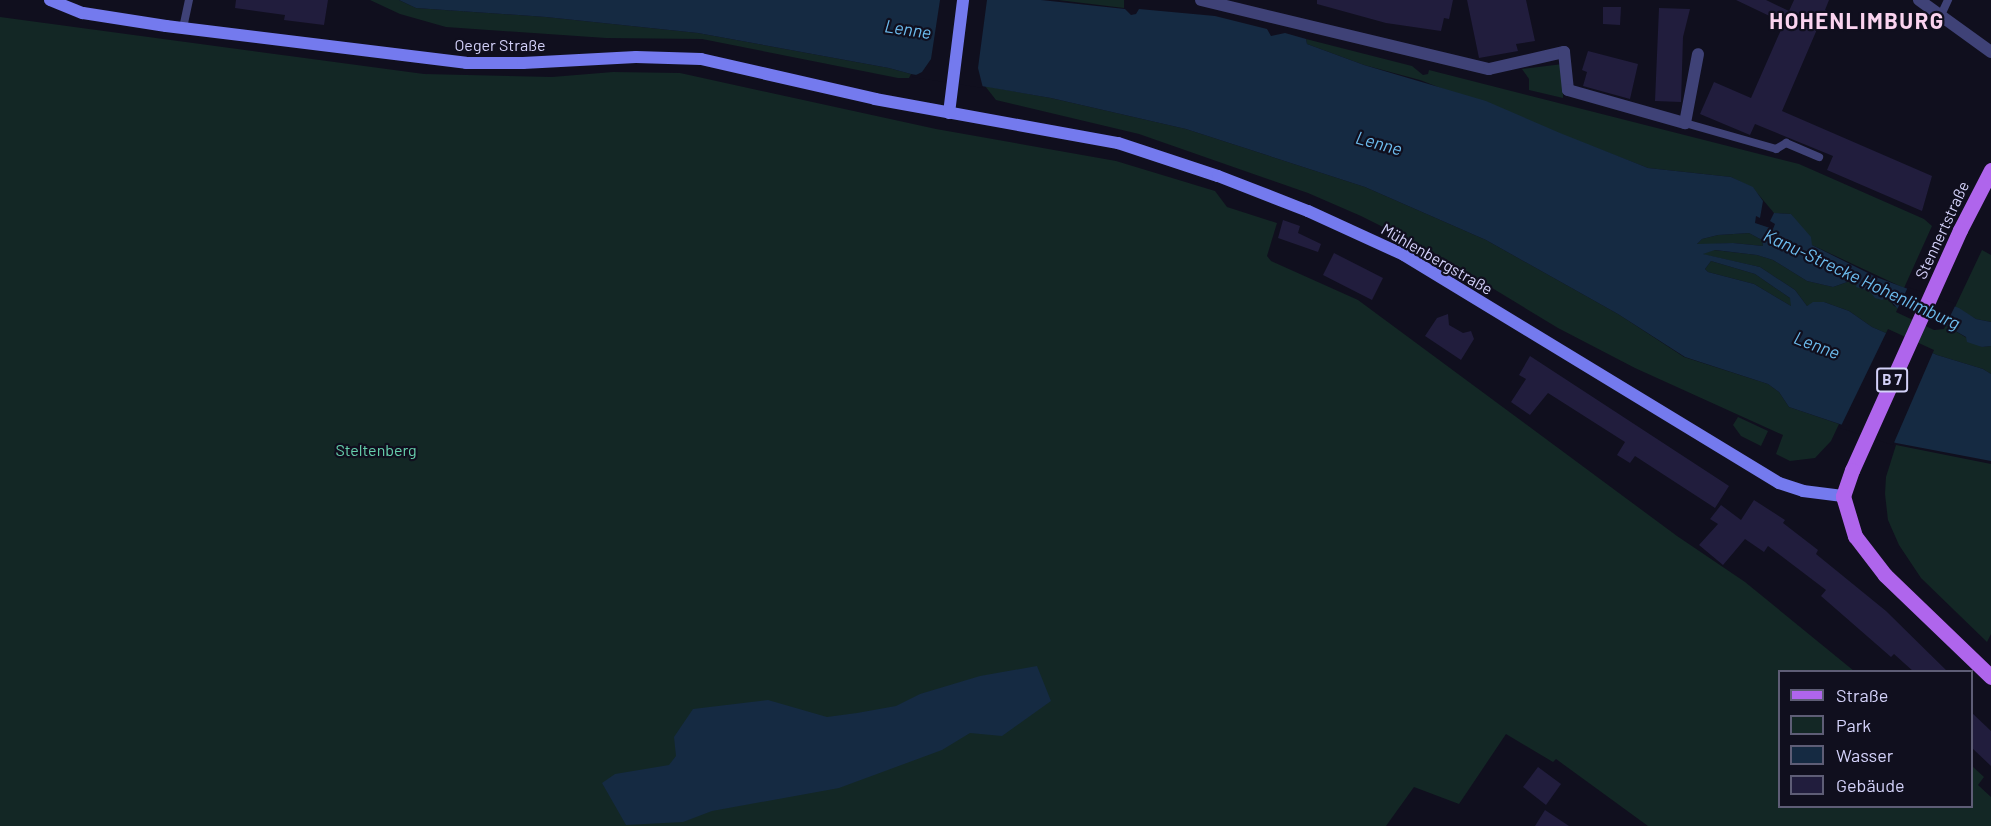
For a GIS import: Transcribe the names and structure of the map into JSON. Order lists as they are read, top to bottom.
{
  "streets": {
    "main road": ["Stennertstraße", "B 7"],
    "street": ["Oeger Straße", "Mühlenbergstraße"]
  },
  "crossings": [
    ["Oeger Straße", "Mühlenbergstraße"],
    ["Stennertstraße", "Mühlenbergstraße"]
  ],
  "districts": ["HOHENLIMBURG"],
  "water": ["Lenne", "Kanu-Strecke Hohenlimburg"],
  "parks": ["Steltenberg"],
  "legend": [
    "Straße",
    "Park",
    "Wasser",
    "Gebäude"
  ]
}
